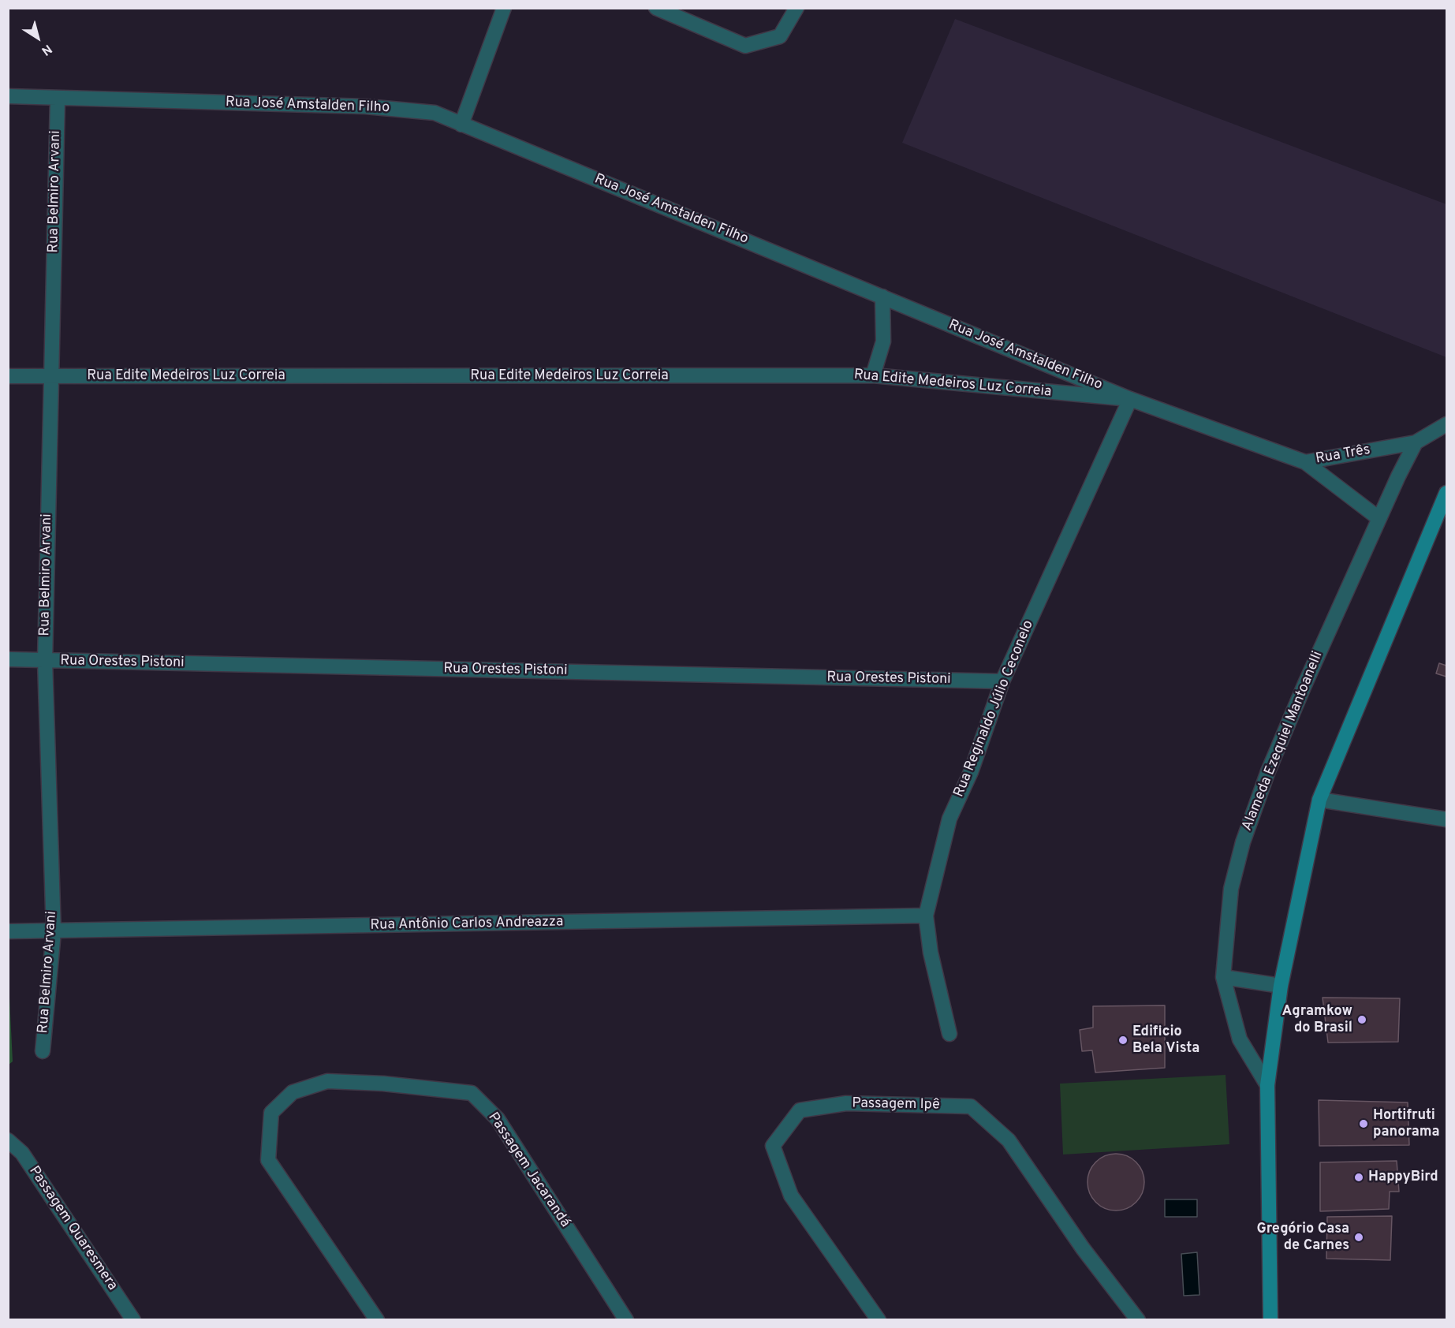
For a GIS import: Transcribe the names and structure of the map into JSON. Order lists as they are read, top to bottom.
{
  "streets": {
    "street": [
      "Rua José Amstalden Filho",
      "Rua Belmiro Arvani",
      "Rua Edite Medeiros Luz Correia",
      "Rua Três",
      "Rua Orestes Pistoni",
      "Rua Reginaldo Júlio Ceconelo",
      "Alameda Ezequiel Mantoanelli",
      "Rua Antônio Carlos Andreazza",
      "Passagem Ipê",
      "Passagem Jacarandá",
      "Passagem Quaresmera"
    ]
  },
  "crossings": [
    ["Rua José Amstalden Filho", "Rua Belmiro Arvani"],
    ["Rua José Amstalden Filho", "Rua Edite Medeiros Luz Correia"],
    ["Rua José Amstalden Filho", "Rua Três"],
    ["Rua José Amstalden Filho", "Rua Reginaldo Júlio Ceconelo"],
    ["Rua Belmiro Arvani", "Rua Edite Medeiros Luz Correia"],
    ["Rua Belmiro Arvani", "Rua Orestes Pistoni"],
    ["Rua Belmiro Arvani", "Rua Antônio Carlos Andreazza"],
    ["Rua Edite Medeiros Luz Correia", "Rua Reginaldo Júlio Ceconelo"],
    ["Rua Três", "Alameda Ezequiel Mantoanelli"],
    ["Rua Orestes Pistoni", "Rua Reginaldo Júlio Ceconelo"],
    ["Rua Reginaldo Júlio Ceconelo", "Rua Antônio Carlos Andreazza"]
  ],
  "places": [
    "Agramkow do Brasil",
    "Edificio Bela Vista",
    "Hortifruti panorama",
    "HappyBird",
    "Gregório Casa de Carnes"
  ],
  "north": "bottom right"
}
